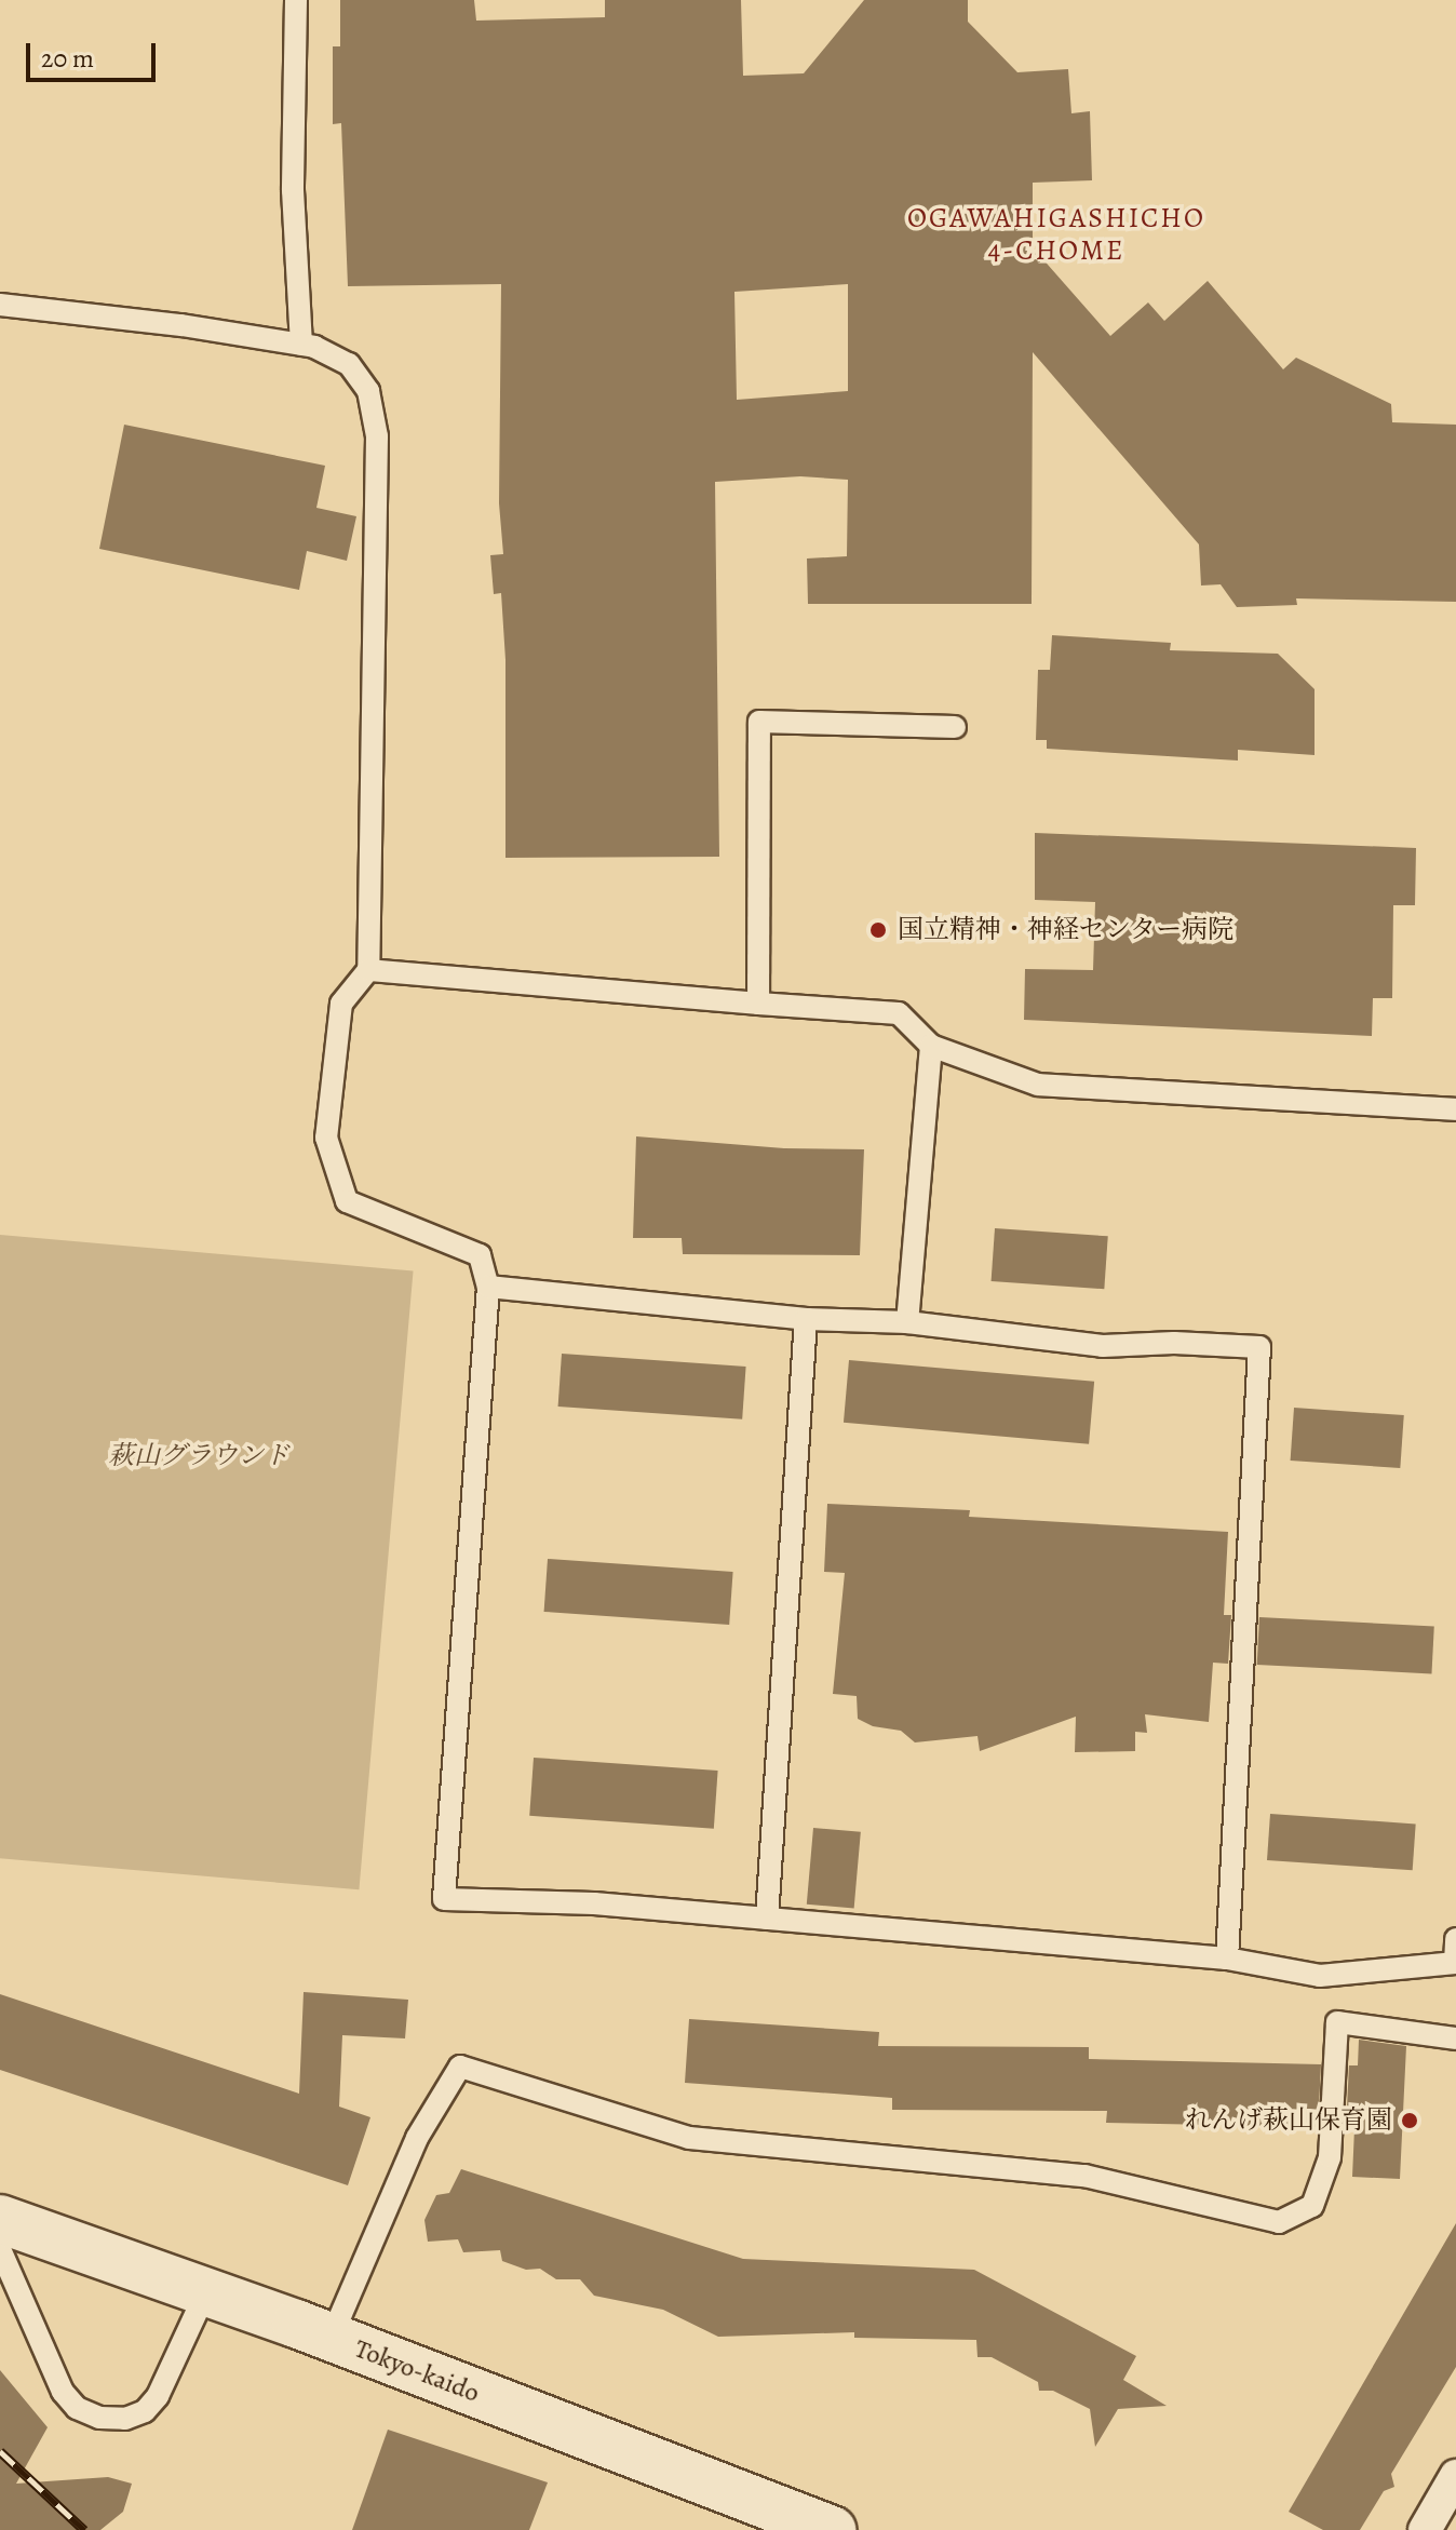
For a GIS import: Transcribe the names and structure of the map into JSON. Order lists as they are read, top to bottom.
{
  "streets": {
    "street": ["Tokyo-kaido"]
  },
  "districts": ["OGAWAHIGASHICHO 4-CHOME"],
  "parks": ["萩山グラウンド"],
  "places": ["国立精神・神経センター病院", "れんげ萩山保育園"],
  "scale_bar": "20 m"
}
